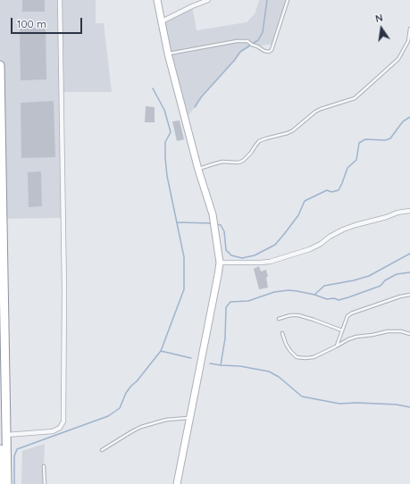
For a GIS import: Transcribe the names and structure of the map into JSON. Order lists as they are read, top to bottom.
{
  "scale_bar": "100 m",
  "north": "top"
}
